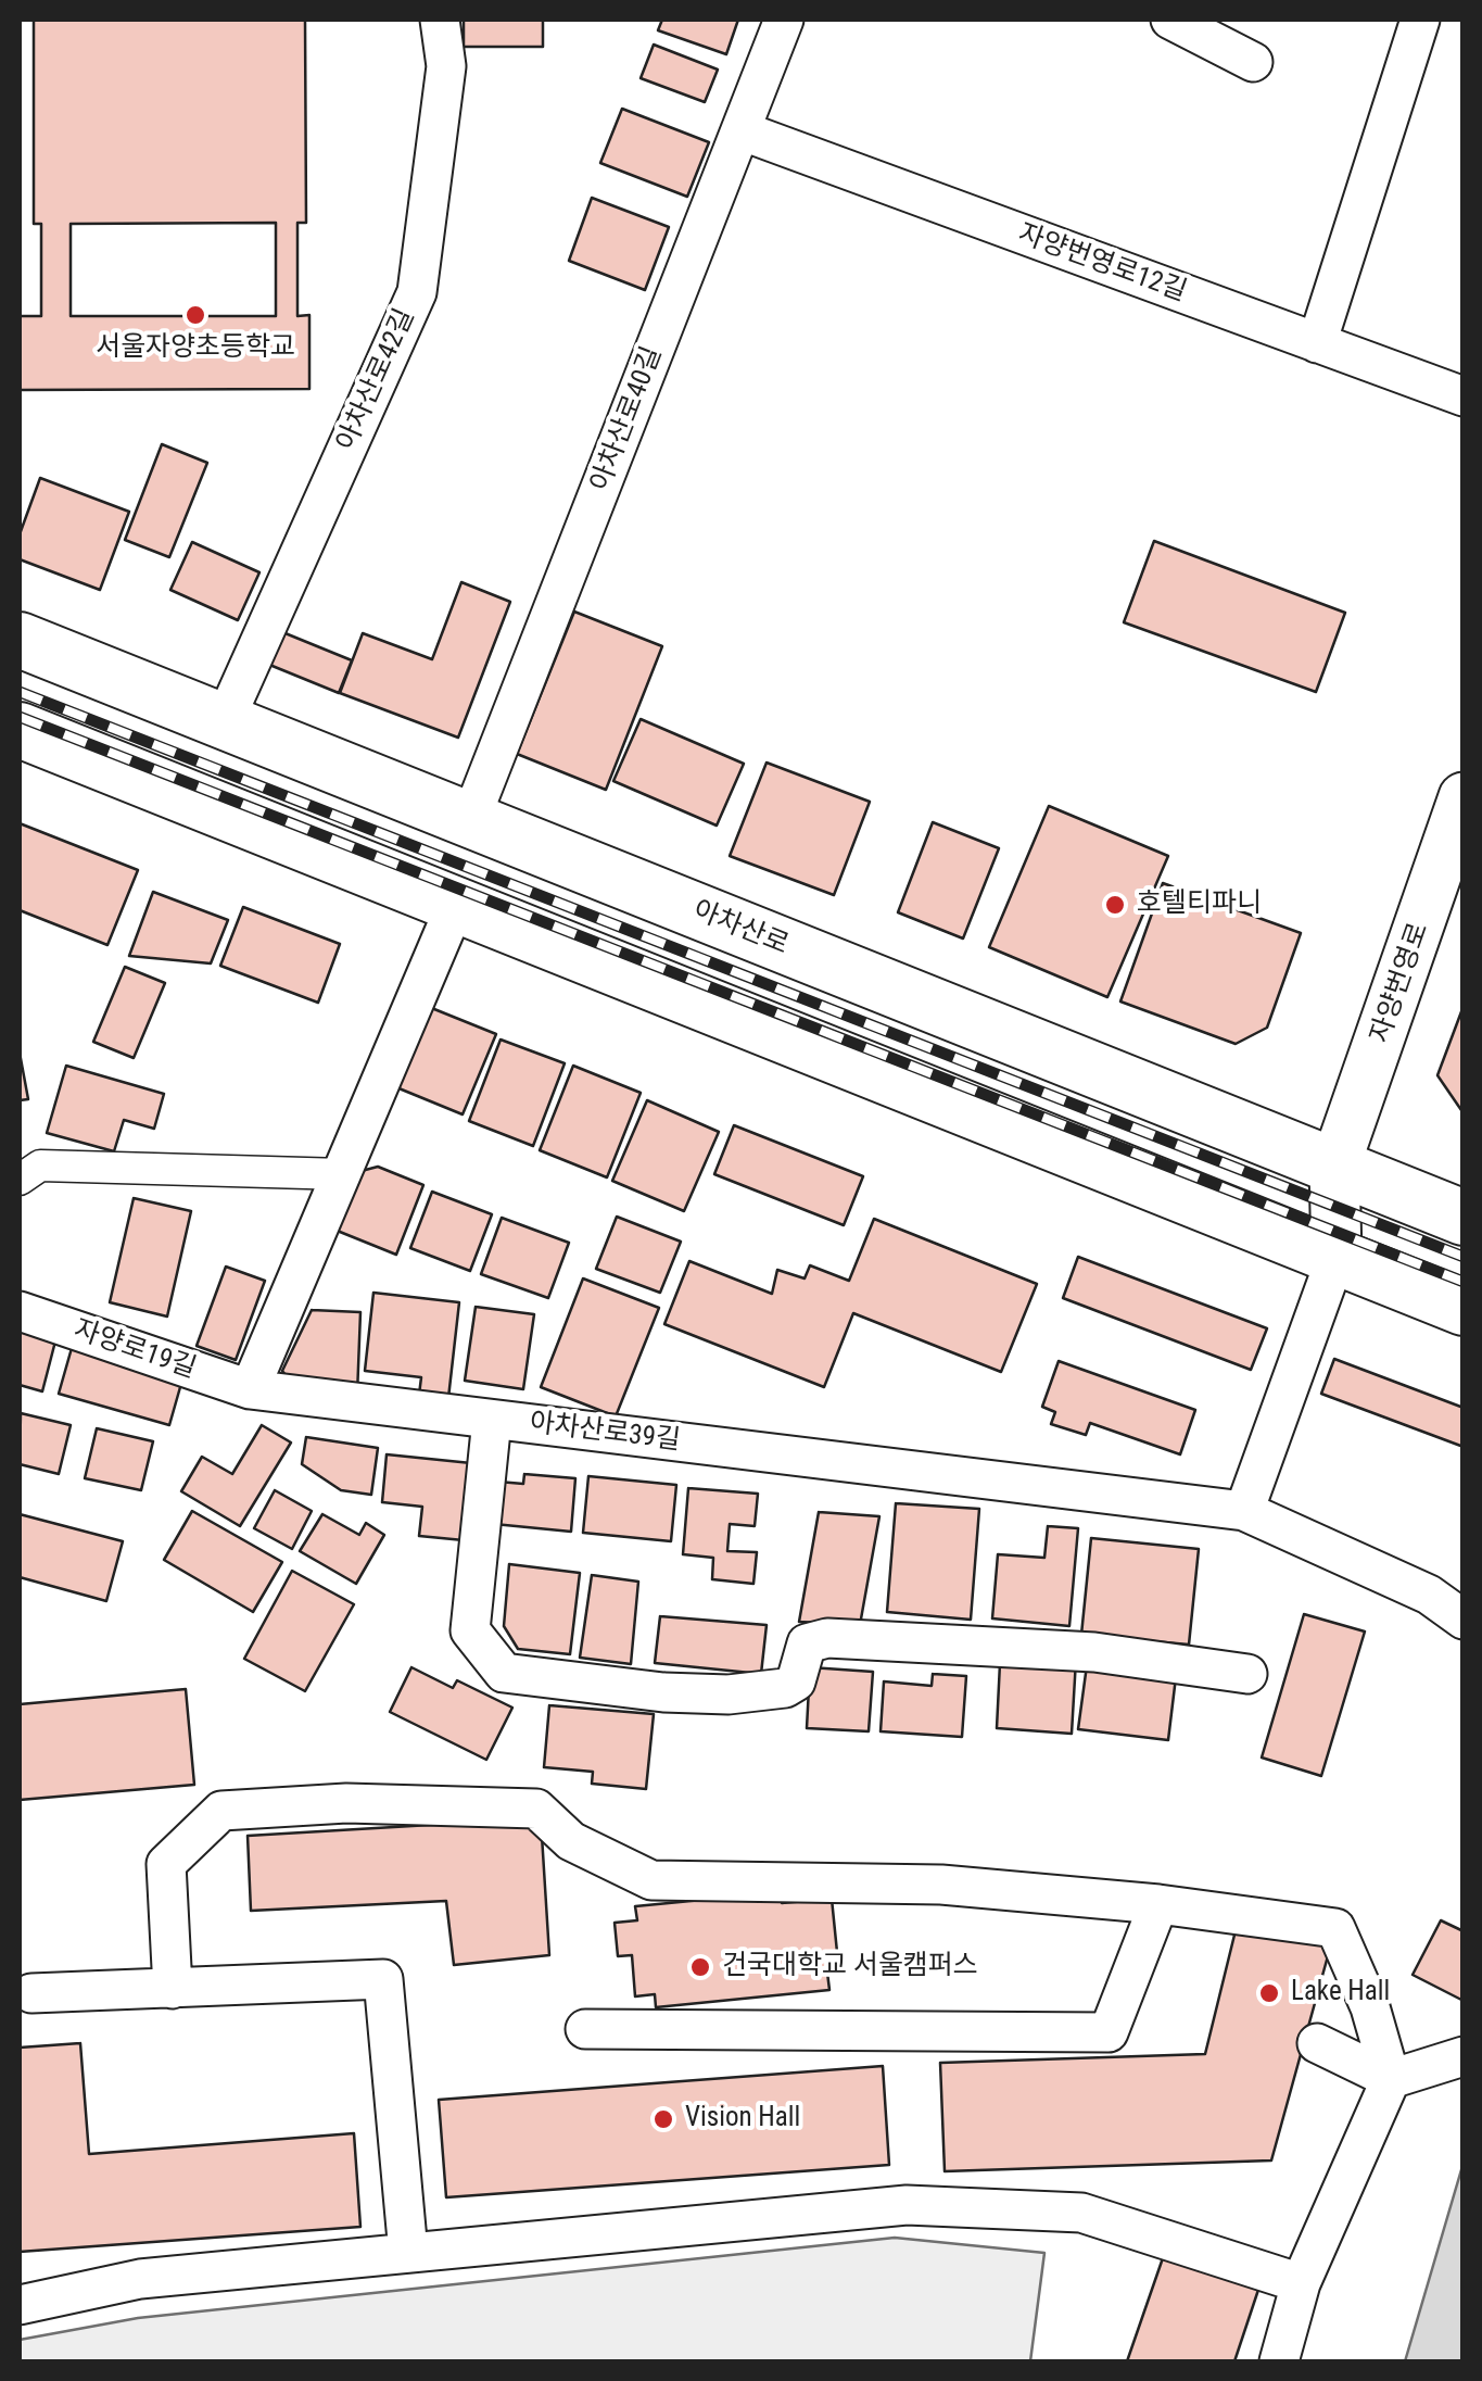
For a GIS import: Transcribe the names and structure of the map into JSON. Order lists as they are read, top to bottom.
{
  "streets": {
    "main road": ["아차산로"],
    "street": [
      "자양번영로12길",
      "아차산로42길",
      "아차산로40길",
      "자양번영로",
      "자양로19길",
      "아차산로39길"
    ]
  },
  "crossings": [
    ["자양번영로12길", "아차산로40길"],
    ["아차산로42길", "아차산로"],
    ["아차산로40길", "아차산로"],
    ["아차산로", "자양번영로"],
    ["자양로19길", "아차산로39길"]
  ],
  "places": [
    "서울자양초등학교",
    "호텔티파니",
    "건국대학교 서울캠퍼스",
    "Lake Hall",
    "Vision Hall"
  ]
}
